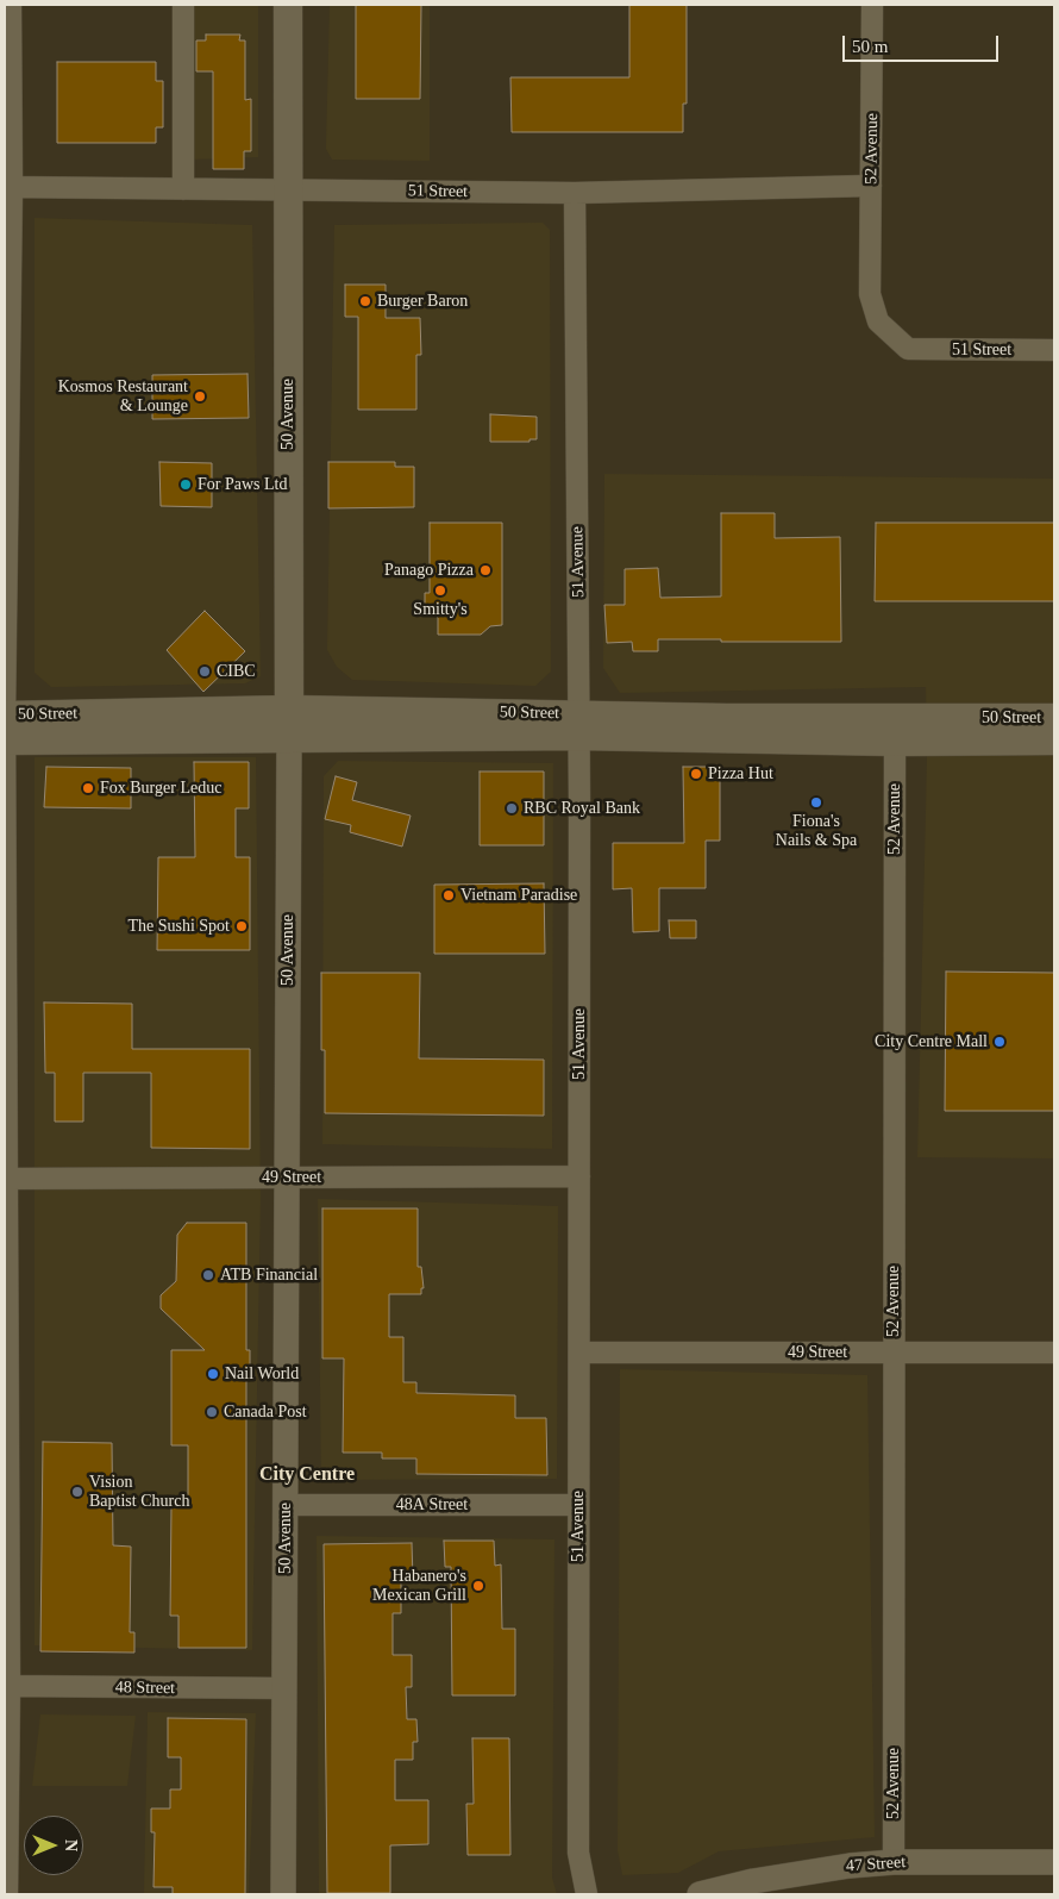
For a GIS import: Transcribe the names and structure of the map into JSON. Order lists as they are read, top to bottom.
{
  "streets": {
    "main road": ["50 Avenue", "50 Street"],
    "street": [
      "52 Avenue",
      "51 Street",
      "51 Avenue",
      "49 Street",
      "48A Street",
      "48 Street",
      "47 Street"
    ]
  },
  "crossings": [
    ["52 Avenue", "51 Street"],
    ["52 Avenue", "50 Street"],
    ["52 Avenue", "49 Street"],
    ["52 Avenue", "47 Street"],
    ["51 Street", "50 Avenue"],
    ["51 Street", "51 Avenue"],
    ["50 Avenue", "50 Street"],
    ["50 Avenue", "49 Street"],
    ["50 Avenue", "48A Street"],
    ["50 Avenue", "48 Street"],
    ["51 Avenue", "50 Street"],
    ["51 Avenue", "49 Street"],
    ["51 Avenue", "48A Street"]
  ],
  "districts": ["City Centre"],
  "places": [
    "Burger Baron",
    "Kosmos Restaurant & Lounge",
    "For Paws Ltd",
    "Panago Pizza",
    "Smitty's",
    "CIBC",
    "Pizza Hut",
    "Fox Burger Leduc",
    "Fiona's Nails & Spa",
    "RBC Royal Bank",
    "Vietnam Paradise",
    "The Sushi Spot",
    "City Centre Mall",
    "ATB Financial",
    "Nail World",
    "Canada Post",
    "Vision Baptist Church",
    "Habanero's Mexican Grill"
  ],
  "scale_bar": "50 m",
  "north": "right"
}
